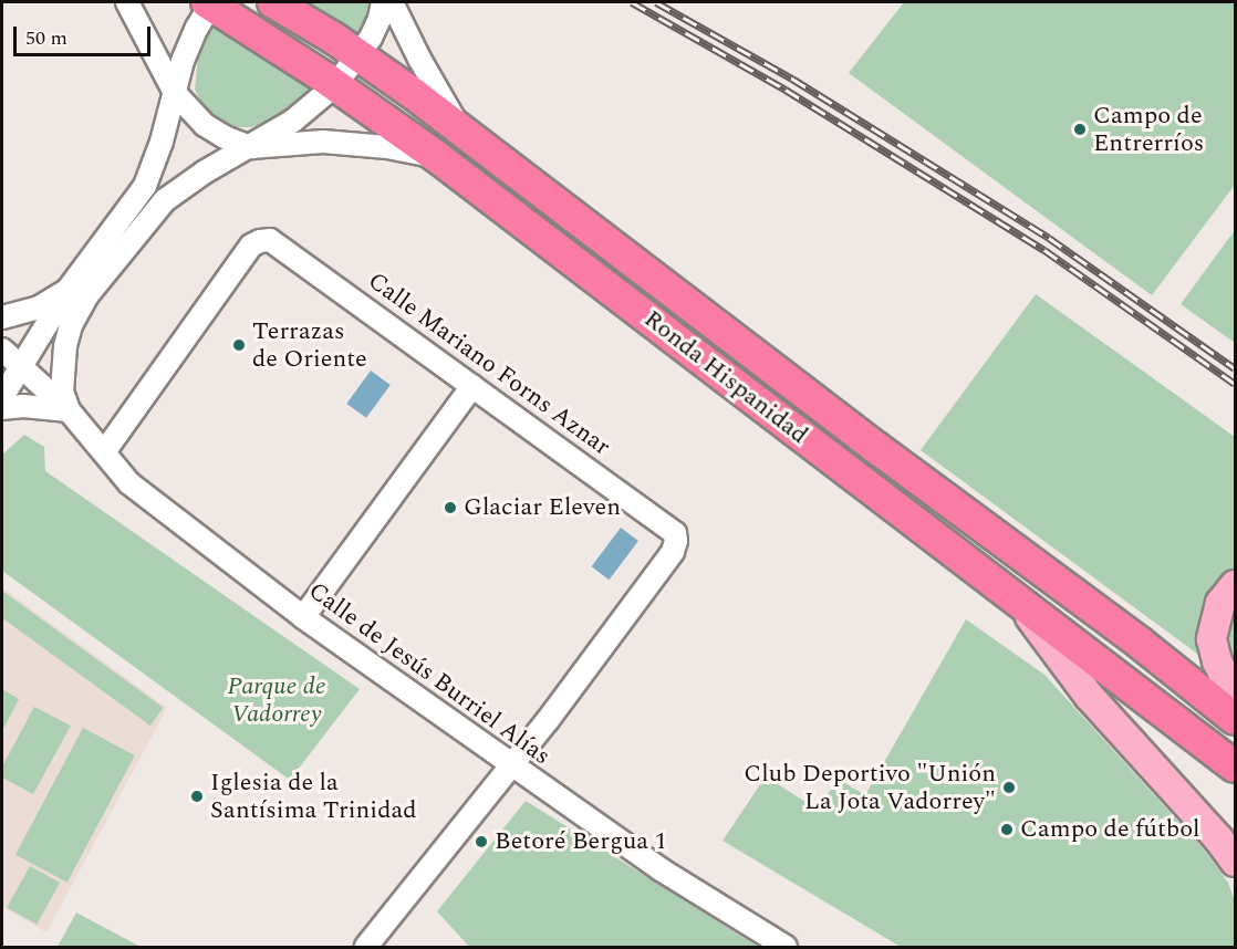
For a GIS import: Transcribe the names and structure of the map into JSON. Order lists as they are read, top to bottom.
{
  "streets": {
    "highway": ["Ronda Hispanidad"],
    "street": ["Calle Mariano Forns Aznar", "Calle de Jesús Burriel Alías"]
  },
  "crossings": [
    ["Calle Mariano Forns Aznar", "Calle de Jesús Burriel Alías"]
  ],
  "parks": ["Parque de Vadorrey"],
  "places": [
    "Campo de Entrerríos",
    "Terrazas de Oriente",
    "Glaciar Eleven",
    "Club Deportivo \"Unión La Jota Vadorrey\"",
    "Iglesia de la Santísima Trinidad",
    "Campo de fútbol",
    "Betoré Bergua 1"
  ],
  "scale_bar": "50 m"
}
